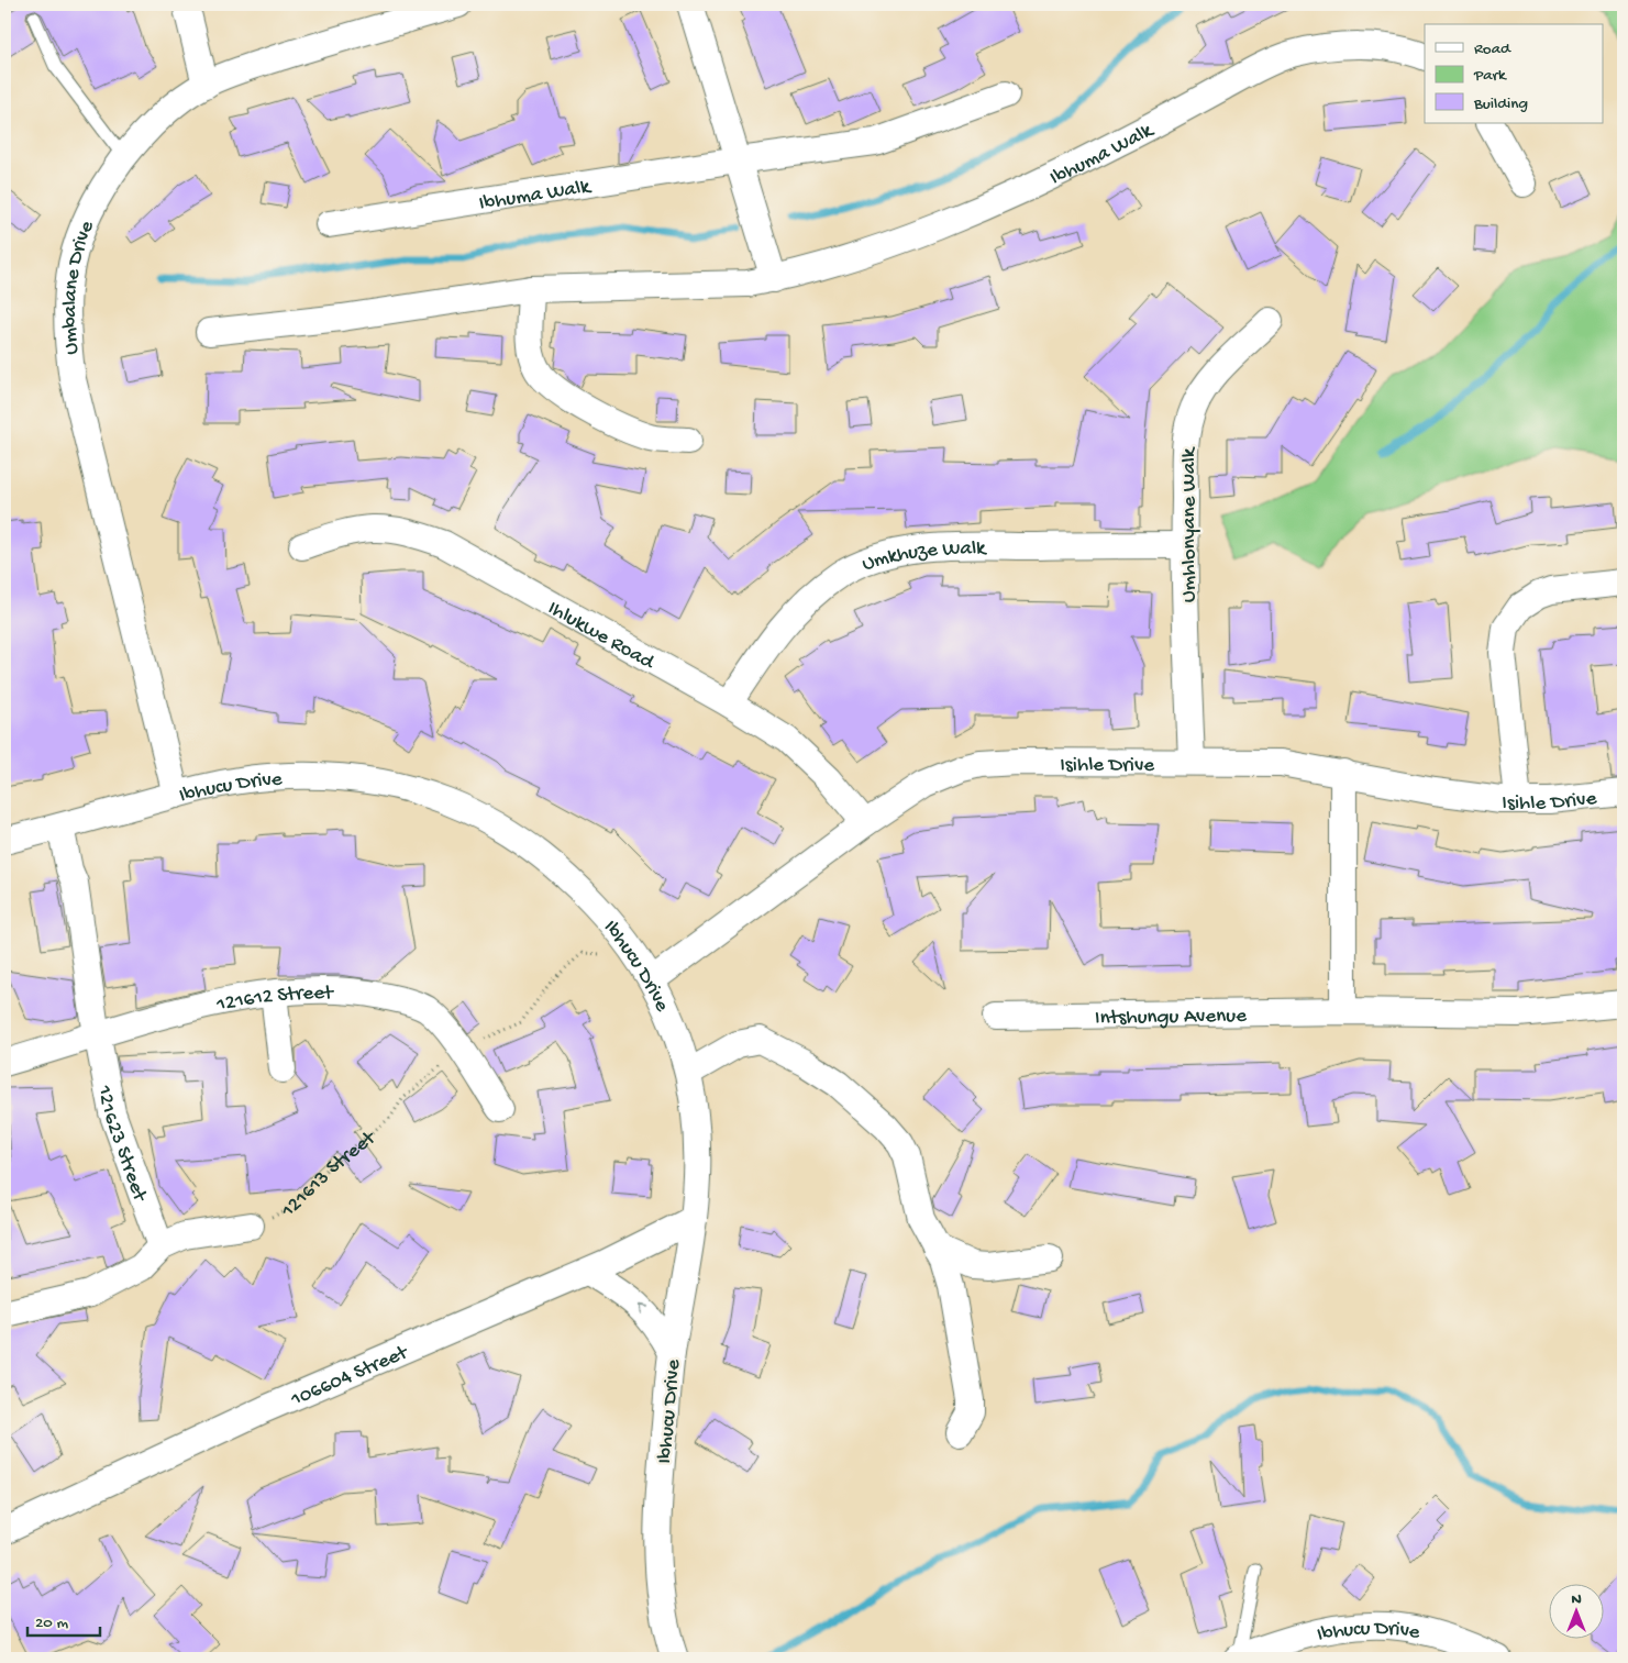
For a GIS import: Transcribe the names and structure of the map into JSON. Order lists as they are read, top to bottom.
{
  "streets": {
    "street": [
      "Ibhuma Walk",
      "Umbalane Drive",
      "Umhlonyane Walk",
      "Umkhuze Walk",
      "Ihlukwe Road",
      "Isihle Drive",
      "Ibhucu Drive",
      "121612 Street",
      "Intshungu Avenue",
      "121623 Street",
      "106604 Street"
    ],
    "path": ["121613 Street"]
  },
  "crossings": [
    ["Umbalane Drive", "Ibhucu Drive"],
    ["Umhlonyane Walk", "Umkhuze Walk"],
    ["Umhlonyane Walk", "Isihle Drive"],
    ["Umkhuze Walk", "Ihlukwe Road"],
    ["Ihlukwe Road", "Isihle Drive"],
    ["Isihle Drive", "Ibhucu Drive"],
    ["Ibhucu Drive", "121623 Street"],
    ["Ibhucu Drive", "106604 Street"],
    ["121612 Street", "121623 Street"],
    ["121612 Street", "121613 Street"]
  ],
  "legend": ["Road", "Park", "Building"],
  "scale_bar": "20 m",
  "north": "top"
}
